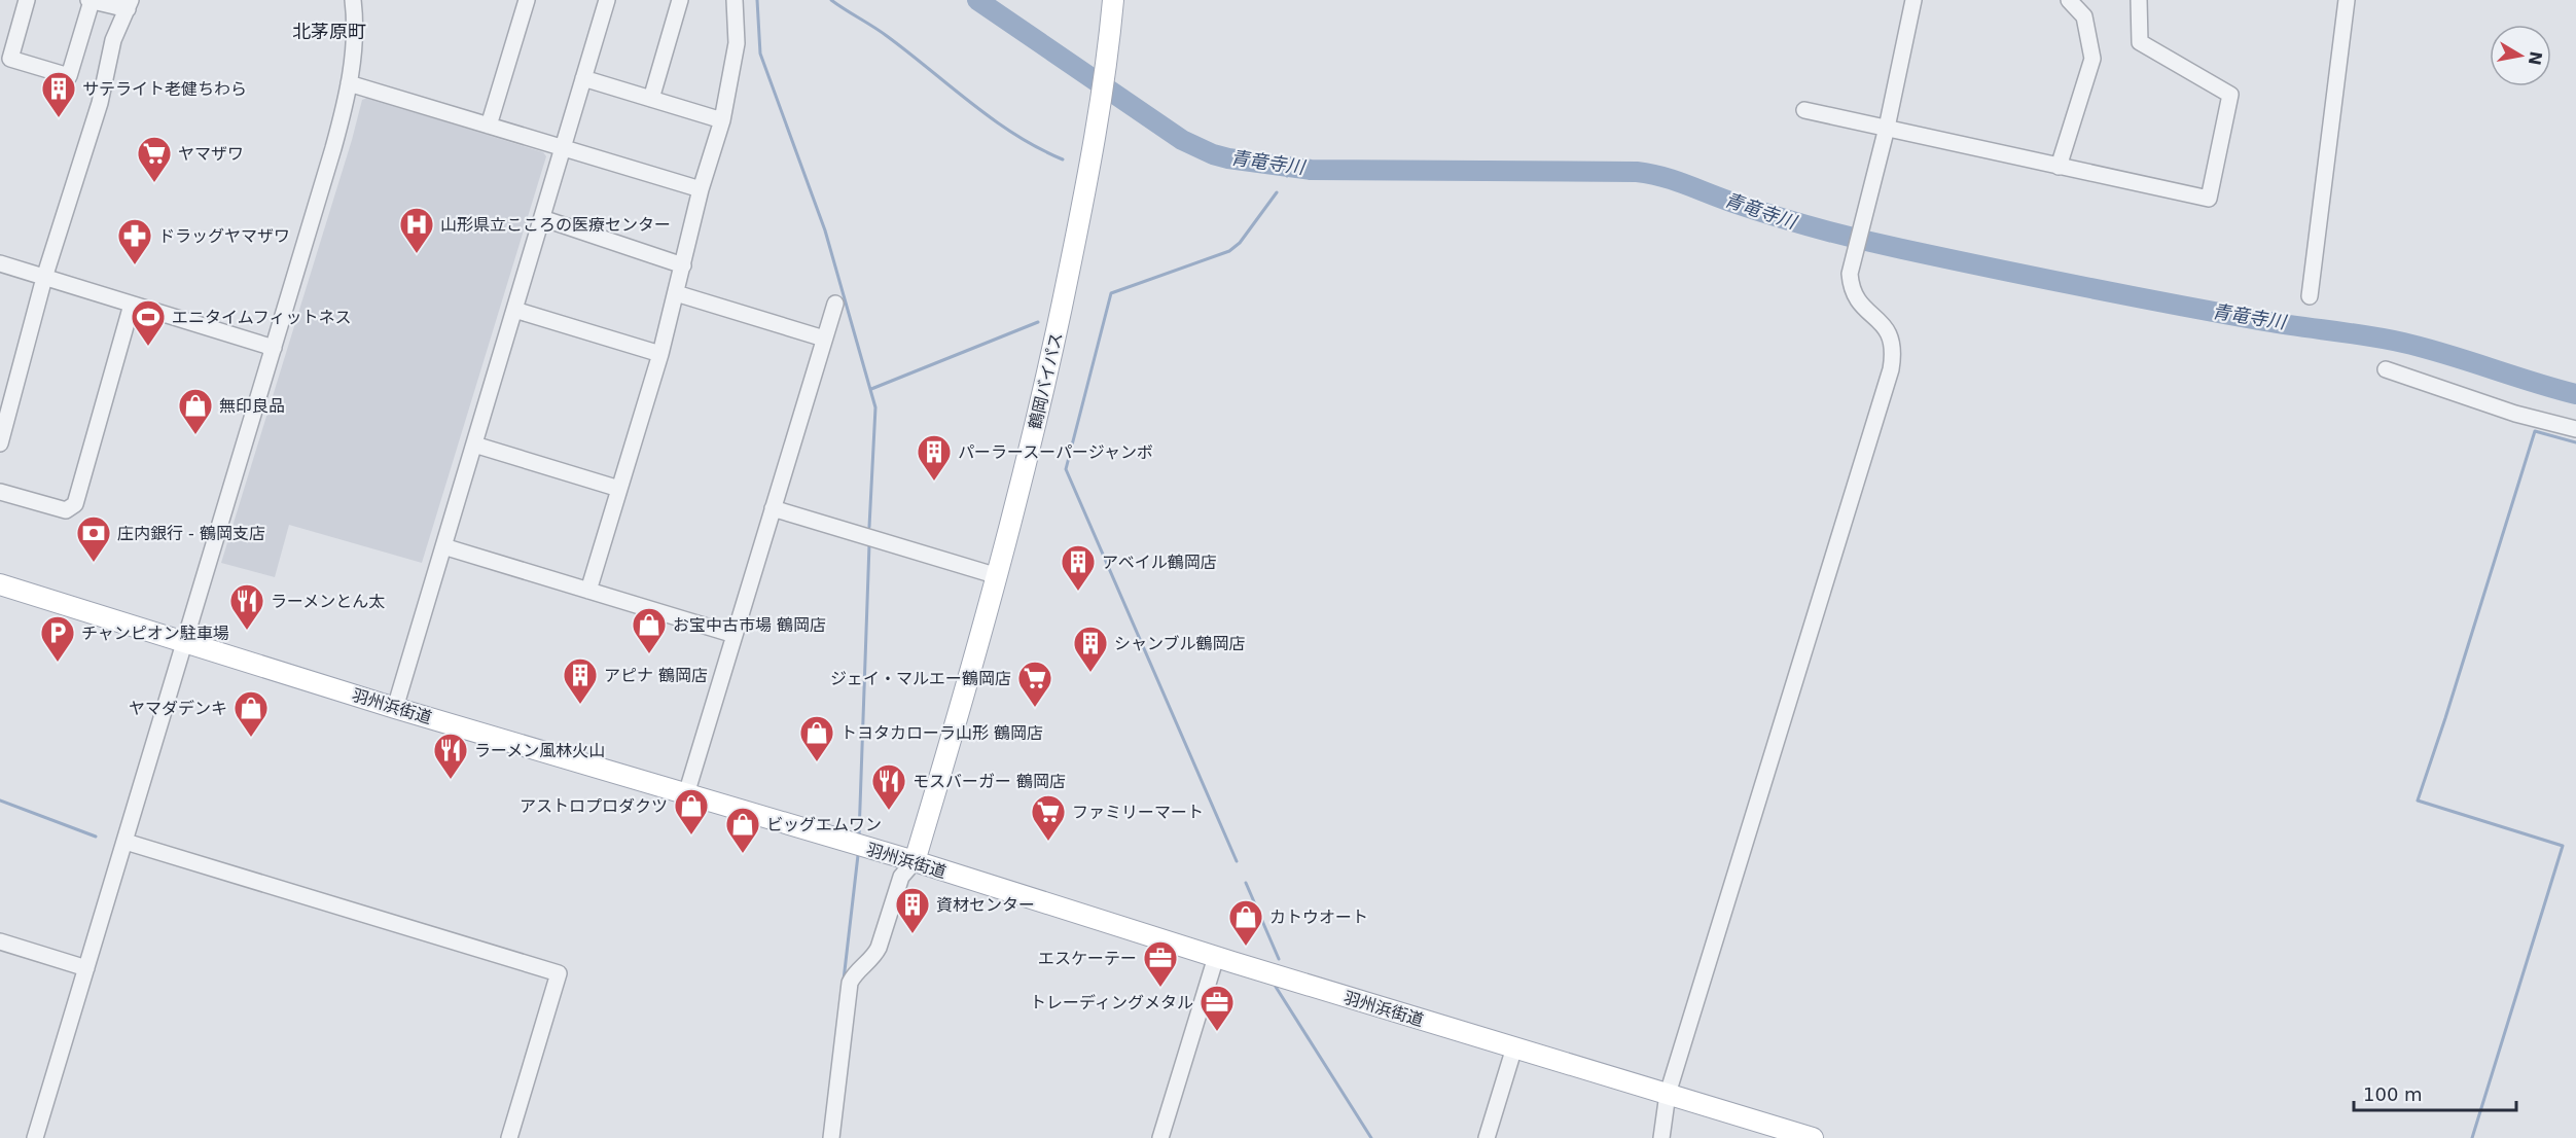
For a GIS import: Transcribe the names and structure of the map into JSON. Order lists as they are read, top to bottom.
{
  "streets": {
    "main road": ["鶴岡バイパス", "羽州浜街道"]
  },
  "crossings": [
    ["鶴岡バイパス", "羽州浜街道"]
  ],
  "districts": ["北茅原町"],
  "water": ["青竜寺川"],
  "places": {
    "building": [
      "サテライト老健ちわら",
      "パーラースーパージャンボ",
      "アベイル鶴岡店",
      "シャンブル鶴岡店",
      "アピナ 鶴岡店",
      "資材センター"
    ],
    "supermarket": ["ヤマザワ", "ジェイ・マルエー鶴岡店", "ファミリーマート"],
    "hospital": ["山形県立こころの医療センター"],
    "pharmacy": ["ドラッグヤマザワ"],
    "sports": ["エニタイムフィットネス"],
    "shop": [
      "無印良品",
      "お宝中古市場 鶴岡店",
      "ヤマダデンキ",
      "トヨタカローラ山形 鶴岡店",
      "アストロプロダクツ",
      "ビッグエムワン",
      "カトウオート"
    ],
    "bank": ["庄内銀行 - 鶴岡支店"],
    "restaurant": ["ラーメンとん太", "ラーメン風林火山", "モスバーガー 鶴岡店"],
    "parking": ["チャンピオン駐車場"],
    "office": ["エスケーテー", "トレーディングメタル"]
  },
  "scale_bar": "100 m",
  "north": "right"
}
